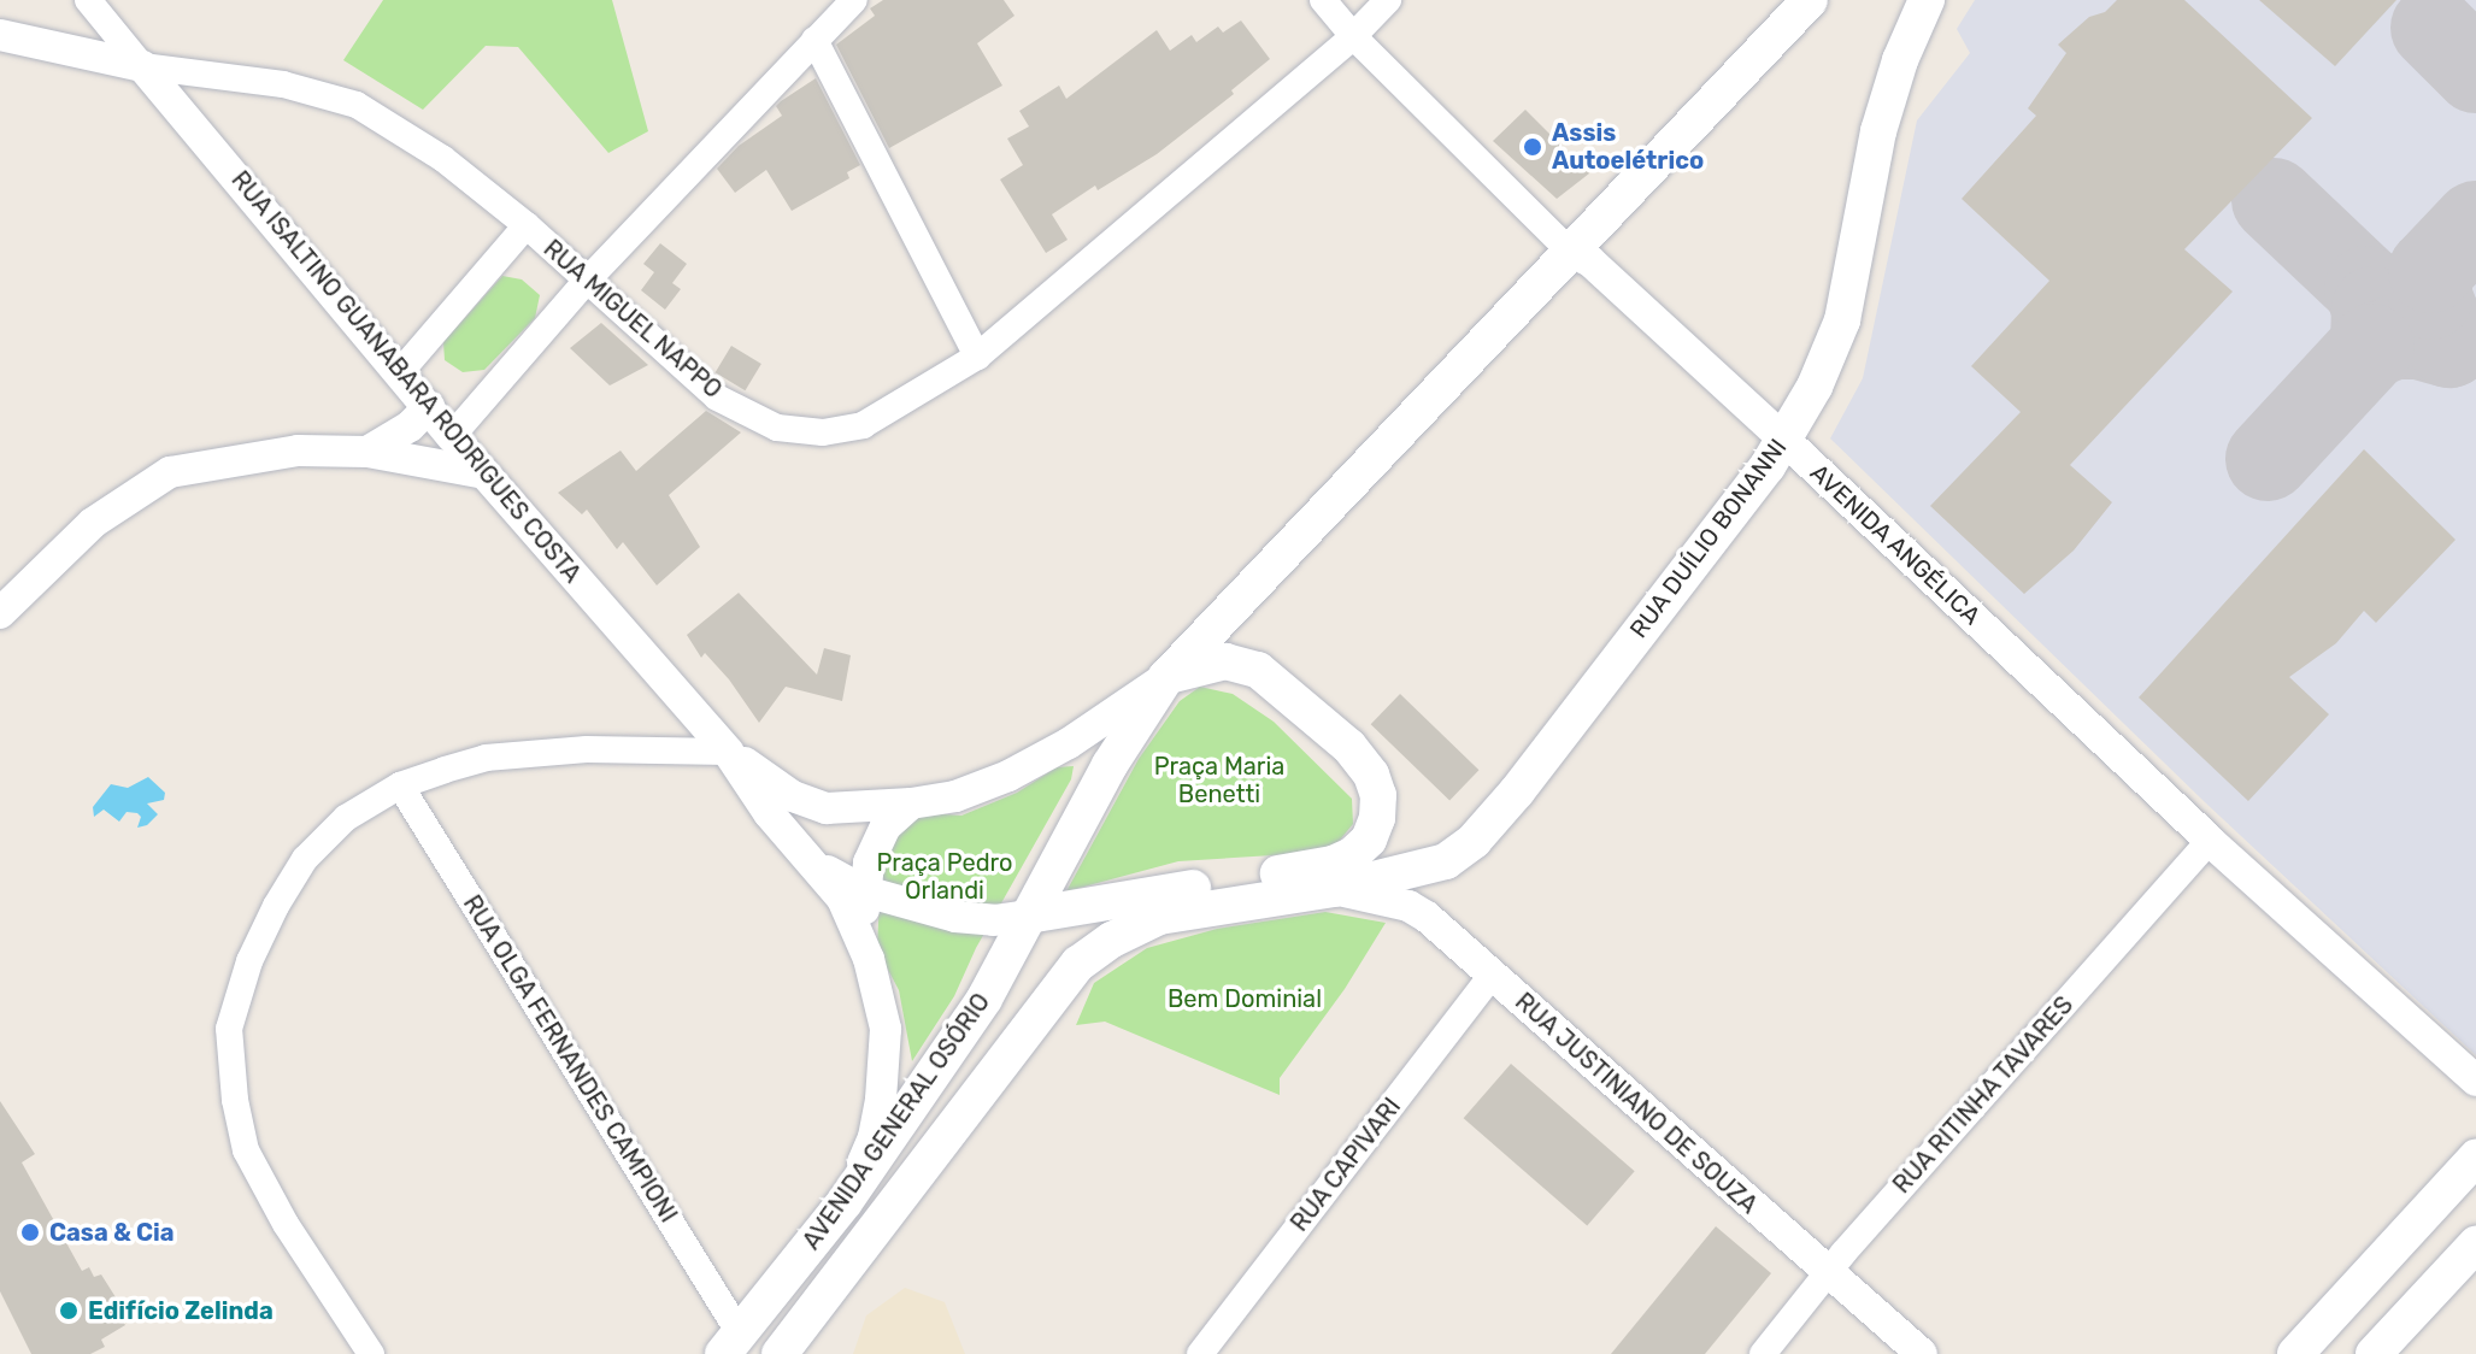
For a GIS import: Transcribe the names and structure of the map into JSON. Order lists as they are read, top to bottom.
{
  "streets": {
    "main road": ["RUA DUÍLIO BONANNI", "AVENIDA GENERAL OSÓRIO"],
    "street": [
      "RUA MIGUEL NAPPO",
      "RUA ISALTINO GUANABARA RODRIGUES COSTA",
      "AVENIDA ANGÉLICA",
      "RUA OLGA FERNANDES CAMPIONI",
      "RUA RITINHA TAVARES",
      "RUA JUSTINIANO DE SOUZA",
      "RUA CAPIVARI"
    ]
  },
  "crossings": [
    ["RUA MIGUEL NAPPO", "RUA ISALTINO GUANABARA RODRIGUES COSTA"],
    ["RUA MIGUEL NAPPO", "AVENIDA ANGÉLICA"],
    ["RUA ISALTINO GUANABARA RODRIGUES COSTA", "AVENIDA GENERAL OSÓRIO"],
    ["RUA DUÍLIO BONANNI", "AVENIDA ANGÉLICA"],
    ["RUA DUÍLIO BONANNI", "RUA JUSTINIANO DE SOUZA"],
    ["RUA DUÍLIO BONANNI", "AVENIDA GENERAL OSÓRIO"],
    ["AVENIDA ANGÉLICA", "RUA RITINHA TAVARES"],
    ["AVENIDA ANGÉLICA", "AVENIDA GENERAL OSÓRIO"],
    ["RUA OLGA FERNANDES CAMPIONI", "AVENIDA GENERAL OSÓRIO"],
    ["RUA RITINHA TAVARES", "RUA JUSTINIANO DE SOUZA"],
    ["RUA JUSTINIANO DE SOUZA", "AVENIDA GENERAL OSÓRIO"],
    ["RUA JUSTINIANO DE SOUZA", "RUA CAPIVARI"]
  ],
  "parks": ["Praça Maria Benetti", "Praça Pedro Orlandi", "Bem Dominial"],
  "places": ["Assis Autoelétrico", "Casa & Cia", "Edifício Zelinda"]
}
